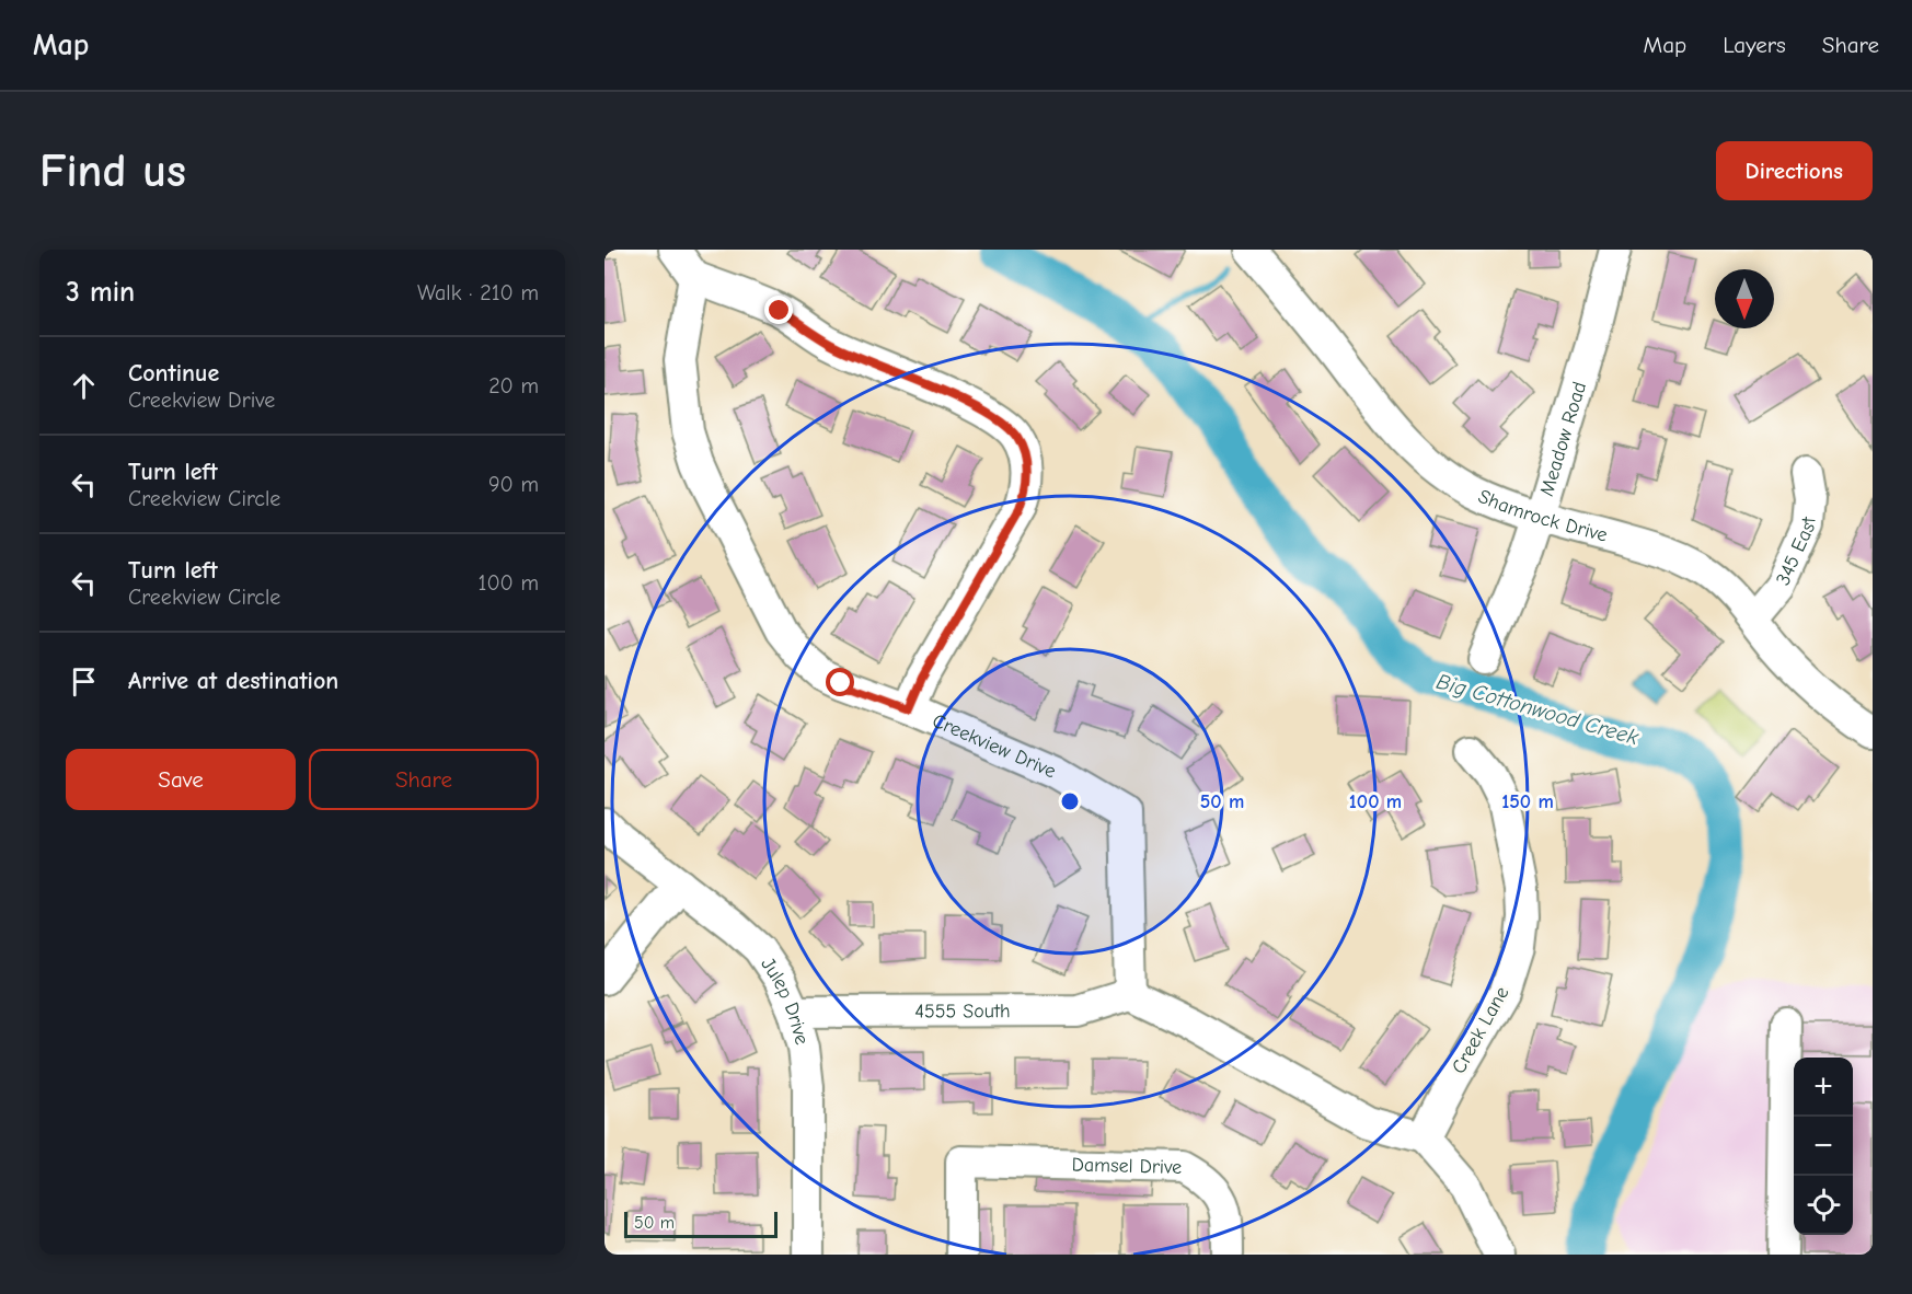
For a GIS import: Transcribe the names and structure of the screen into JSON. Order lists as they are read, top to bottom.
{
  "streets": {
    "street": [
      "Meadow Road",
      "Shamrock Drive",
      "345 East",
      "Creekview Drive",
      "Julep Drive",
      "4555 South",
      "Creek Lane",
      "Damsel Drive"
    ]
  },
  "crossings": [
    ["Meadow Road", "Shamrock Drive"],
    ["Shamrock Drive", "345 East"],
    ["Creekview Drive", "4555 South"],
    ["Julep Drive", "4555 South"]
  ],
  "water": ["Big Cottonwood Creek"],
  "scale_bar": "50 m",
  "north": "bottom",
  "page": {
    "header": "Map",
    "nav": ["Map", "Layers", "Share"],
    "buttons": [
      "Directions",
      ["Save", "Share"]
    ],
    "title": "Find us",
    "heading": ["3 min", "Walk · 210 m"],
    "list": [
      ["Continue", "Creekview Drive", "20 m"],
      ["Turn left", "Creekview Circle", "90 m"],
      ["Turn left", "Creekview Circle", "100 m"],
      "Arrive at destination"
    ],
    "map_buttons": ["+", "−"],
    "scale": "50 m"
  },
  "rings": ["50 m", "100 m", "150 m"]
}
